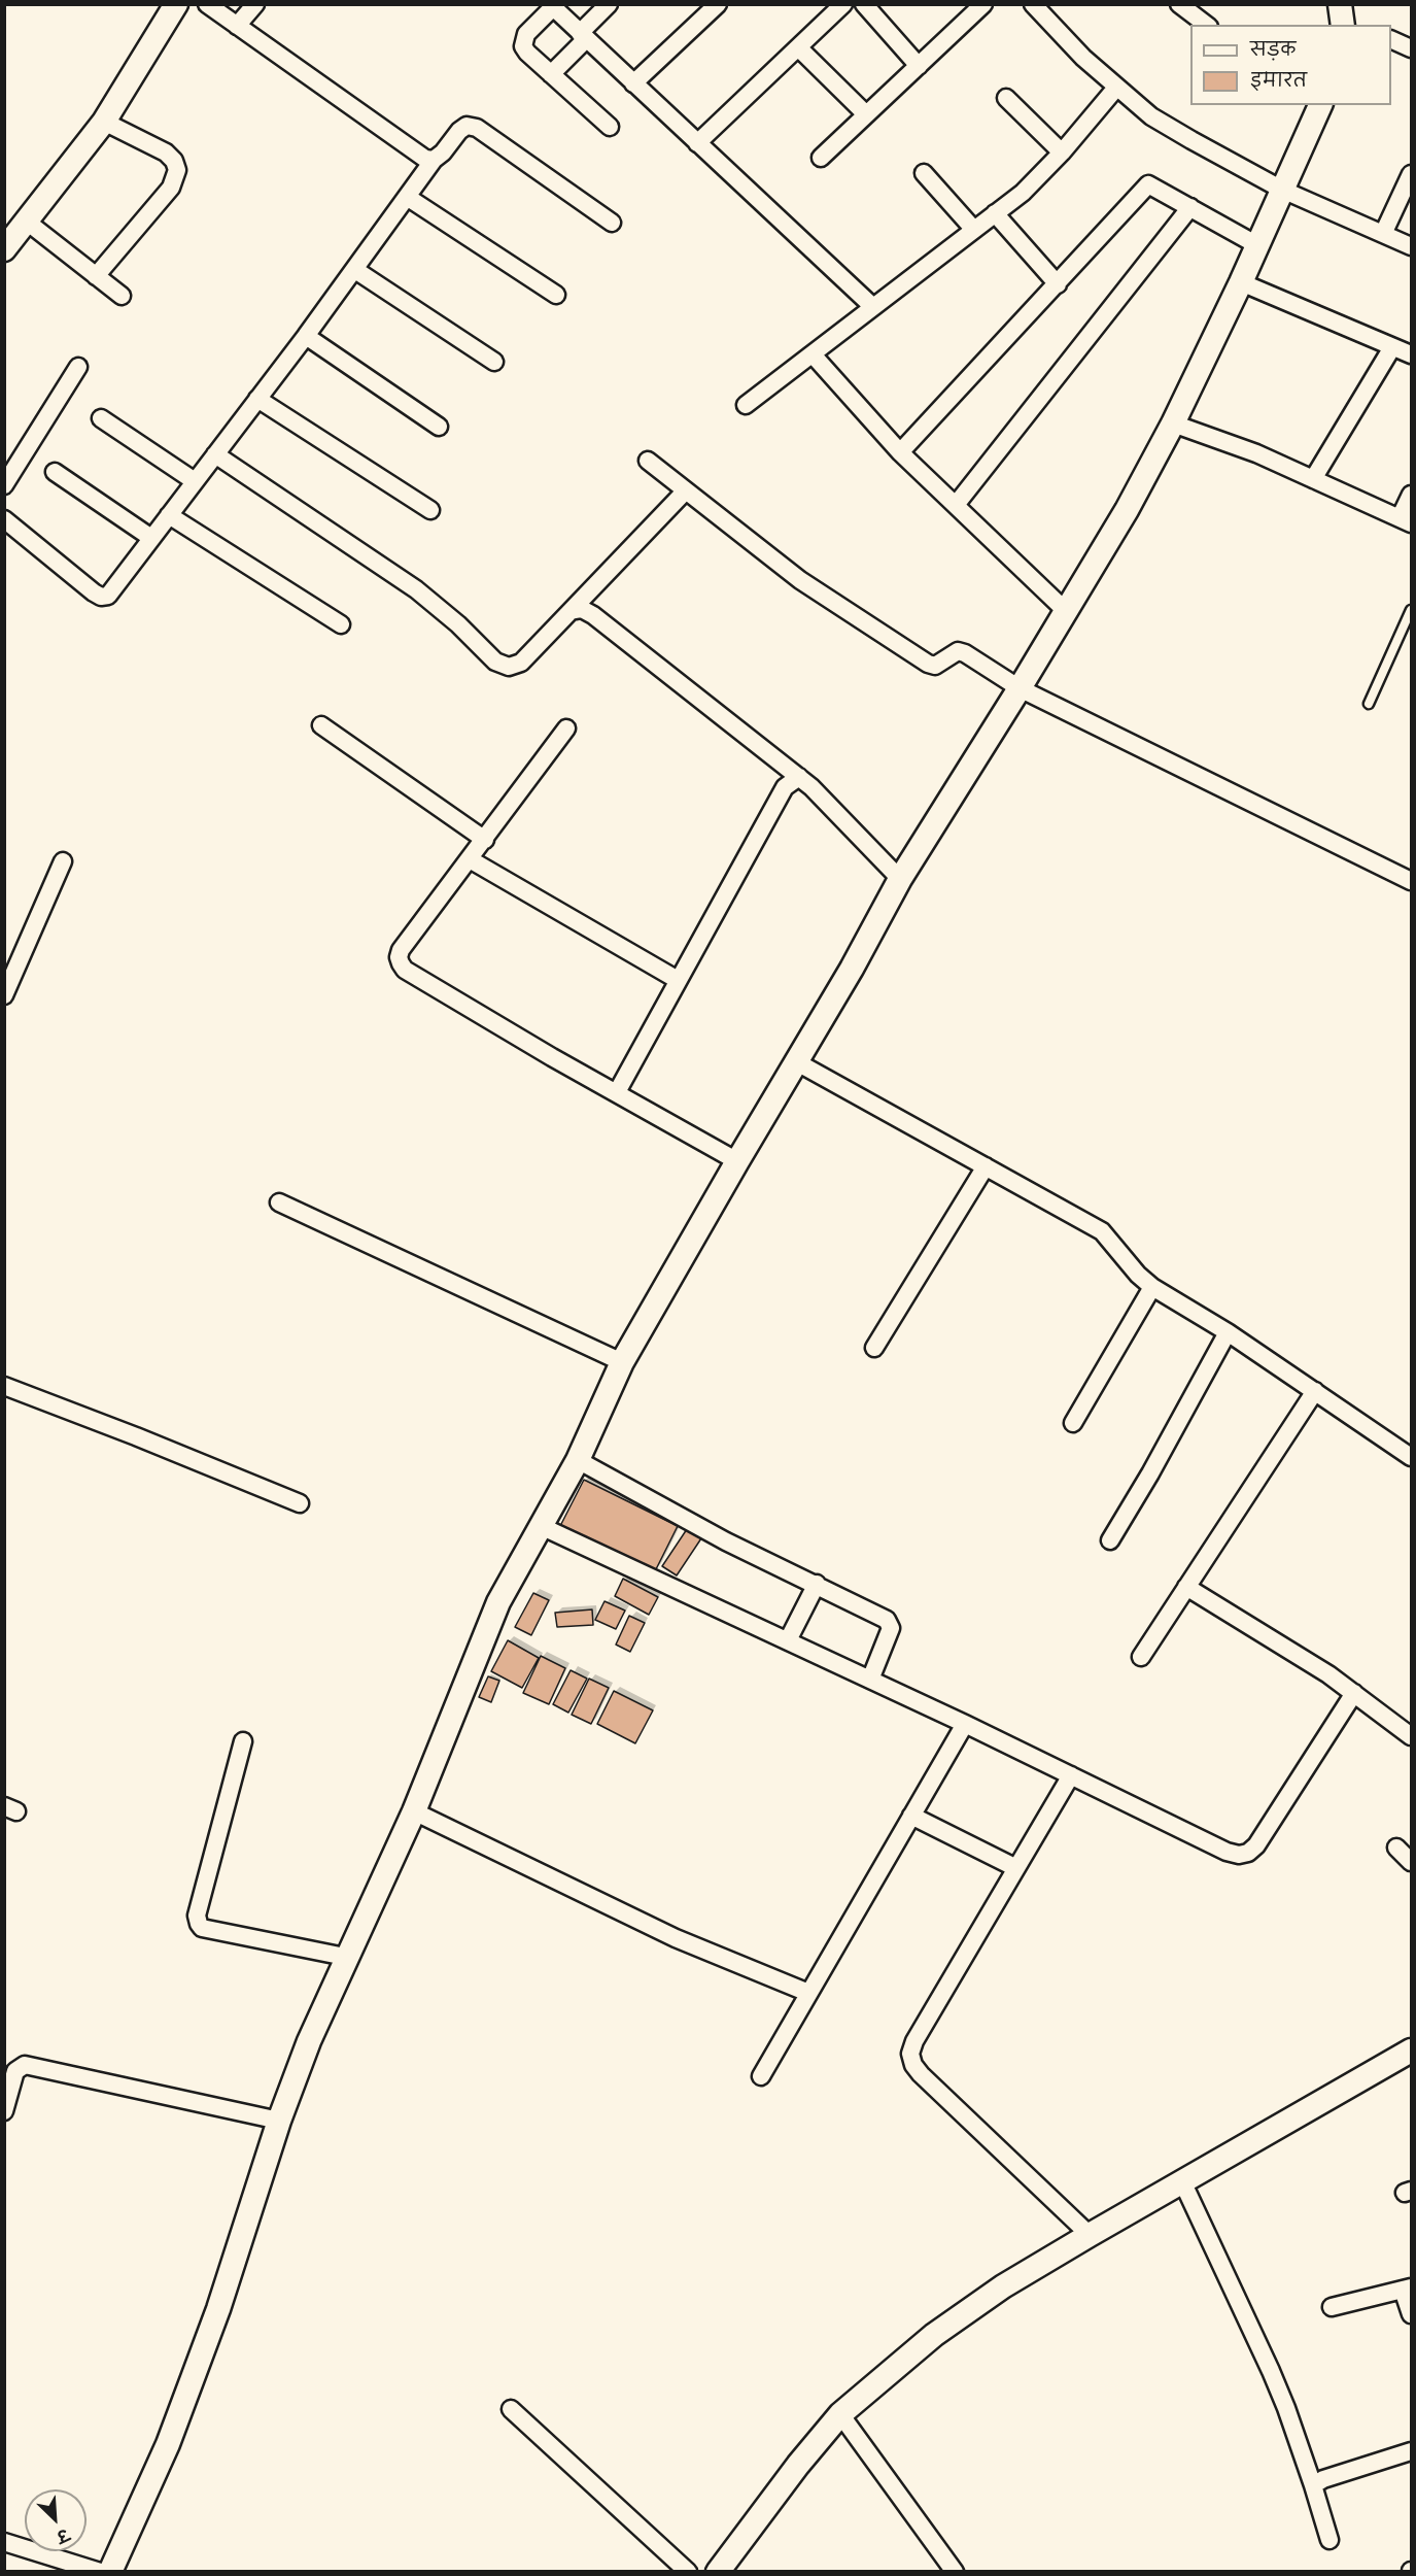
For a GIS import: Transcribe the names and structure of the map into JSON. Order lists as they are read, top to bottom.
{
  "legend": ["सड़क", "इमारत"],
  "north": "bottom right"
}
